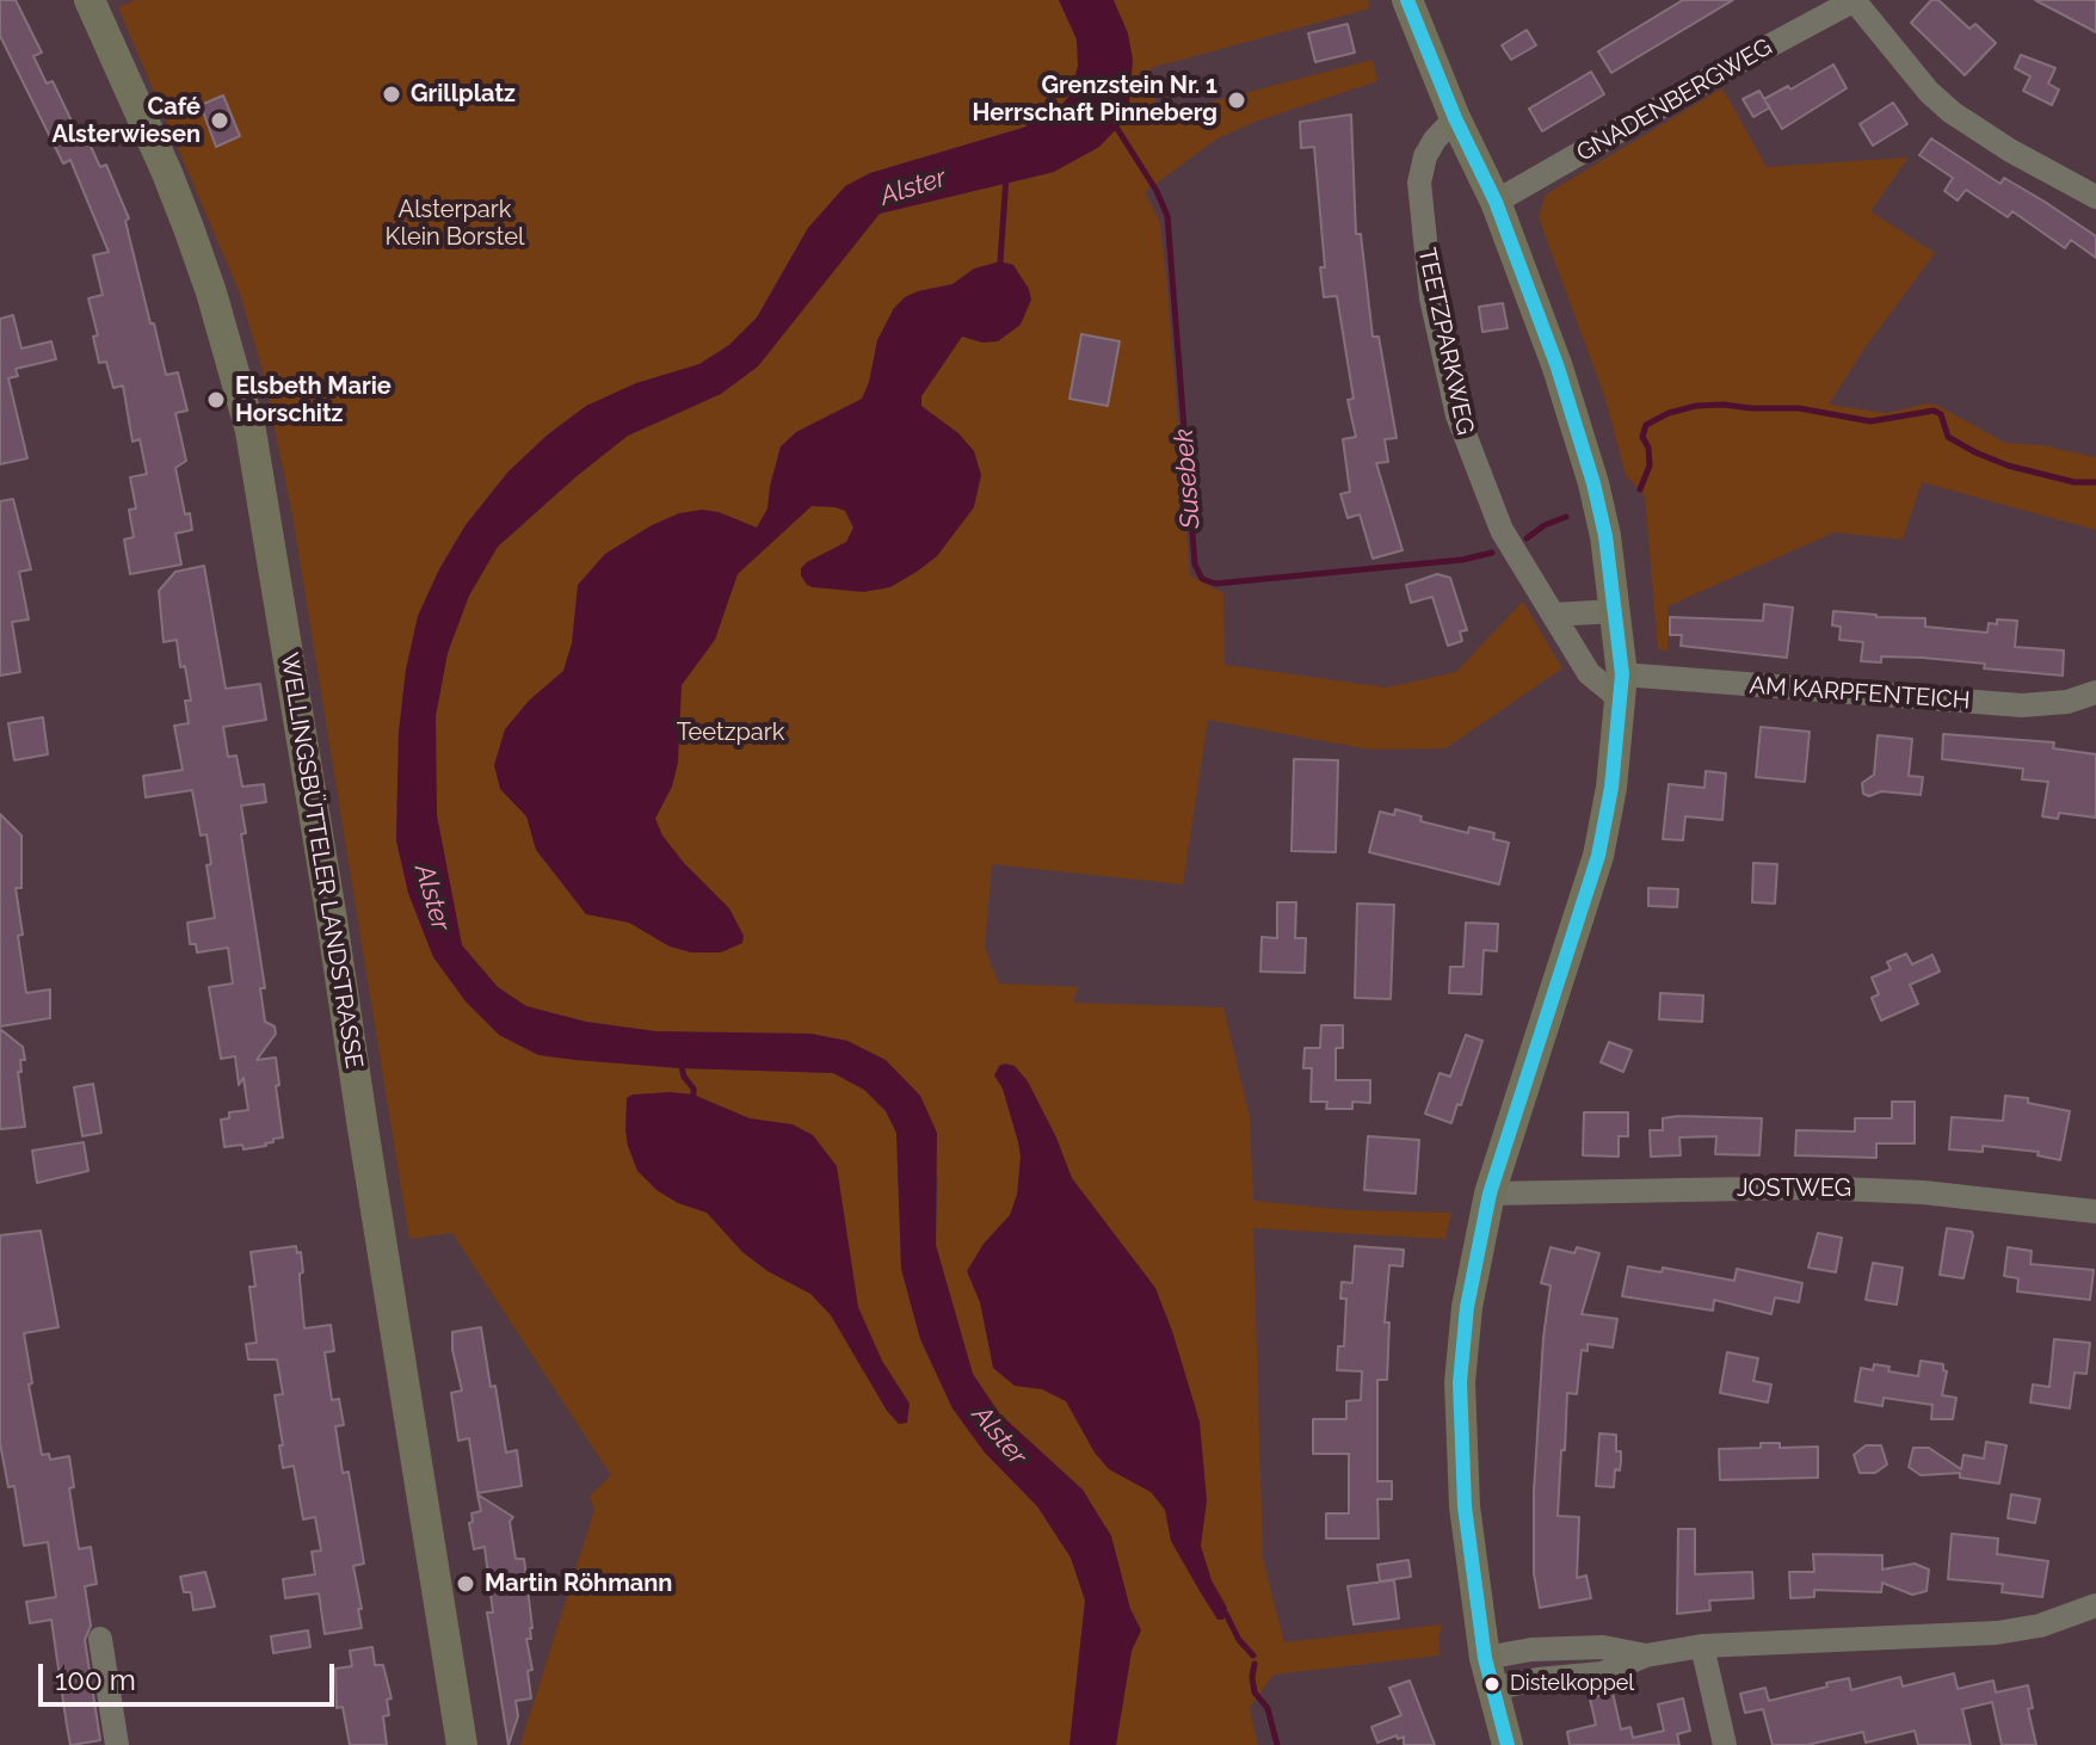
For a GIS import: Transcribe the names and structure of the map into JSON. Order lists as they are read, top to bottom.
{
  "streets": {
    "main road": ["WELLINGSBÜTTELER LANDSTRASSE"],
    "street": [
      "GNADENBERGWEG",
      "TEETZPARKWEG",
      "AM KARPFENTEICH",
      "JOSTWEG"
    ]
  },
  "crossings": [
    ["TEETZPARKWEG", "AM KARPFENTEICH"]
  ],
  "water": ["Alster", "Susebek"],
  "parks": ["Alsterpark Klein Borstel", "Teetzpark"],
  "places": [
    "Grillplatz",
    "Grenzstein Nr. 1 Herrschaft Pinneberg",
    "Café Alsterwiesen",
    "Elsbeth Marie Horschitz",
    "Martin Röhmann",
    "Distelkoppel"
  ],
  "scale_bar": "100 m"
}
